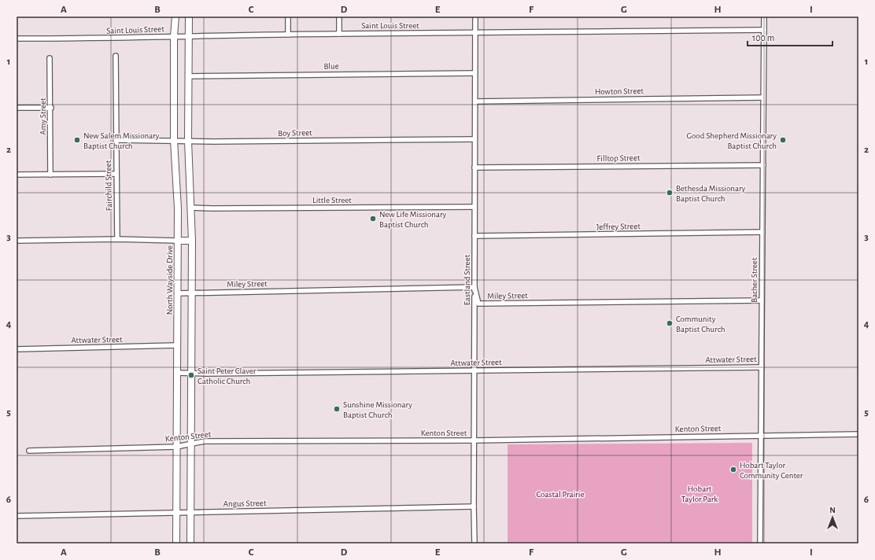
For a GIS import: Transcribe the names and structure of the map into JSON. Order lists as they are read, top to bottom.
{
  "streets": {
    "main road": ["North Wayside Drive"],
    "street": [
      "Saint Louis Street",
      "Blue",
      "Howton Street",
      "Amy Street",
      "Boy Street",
      "Filltop Street",
      "Fairchild Street",
      "Little Street",
      "Jeffrey Street",
      "Eastland Street",
      "Bacher Street",
      "Miley Street",
      "Attwater Street",
      "Kenton Street",
      "Angus Street"
    ]
  },
  "crossings": [
    ["Saint Louis Street", "North Wayside Drive"],
    ["Saint Louis Street", "Eastland Street"],
    ["Saint Louis Street", "Bacher Street"],
    ["Blue", "Eastland Street"],
    ["Howton Street", "Eastland Street"],
    ["Howton Street", "Bacher Street"],
    ["Boy Street", "Fairchild Street"],
    ["Boy Street", "North Wayside Drive"],
    ["Boy Street", "Eastland Street"],
    ["Filltop Street", "Eastland Street"],
    ["Filltop Street", "Bacher Street"],
    ["Little Street", "Eastland Street"],
    ["Jeffrey Street", "Eastland Street"],
    ["Jeffrey Street", "Bacher Street"],
    ["North Wayside Drive", "Miley Street"],
    ["North Wayside Drive", "Attwater Street"],
    ["North Wayside Drive", "Kenton Street"],
    ["North Wayside Drive", "Angus Street"],
    ["Eastland Street", "Miley Street"],
    ["Eastland Street", "Attwater Street"],
    ["Eastland Street", "Kenton Street"],
    ["Eastland Street", "Angus Street"],
    ["Bacher Street", "Miley Street"],
    ["Bacher Street", "Attwater Street"],
    ["Bacher Street", "Kenton Street"]
  ],
  "parks": ["Hobart Taylor Park", "Coastal Prairie"],
  "places": [
    "New Salem Missionary Baptist Church",
    "Good Shepherd Missionary Baptist Church",
    "Bethesda Missionary Baptist Church",
    "New Life Missionary Baptist Church",
    "Community Baptist Church",
    "Saint Peter Claver Catholic Church",
    "Sunshine Missionary Baptist Church",
    "Hobart Taylor Community Center"
  ],
  "scale_bar": "100 m",
  "north": "top",
  "grid": {
    "columns": [
      "A",
      "B",
      "C",
      "D",
      "E",
      "F",
      "G",
      "H",
      "I"
    ],
    "rows": [
      "1",
      "2",
      "3",
      "4",
      "5",
      "6"
    ]
  }
}
